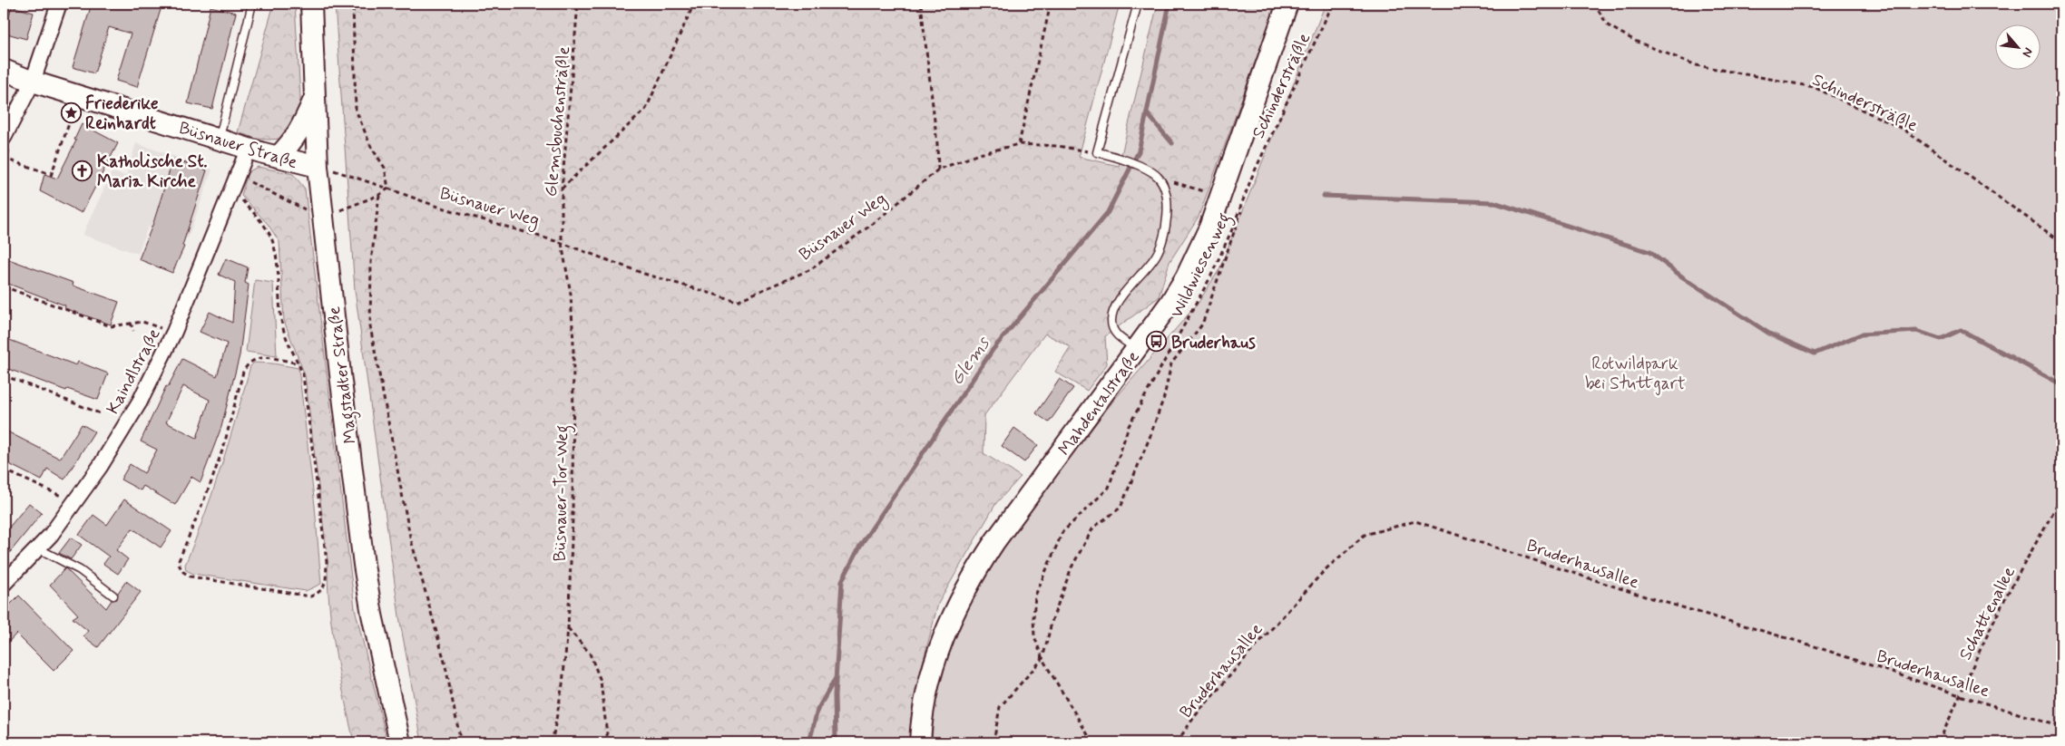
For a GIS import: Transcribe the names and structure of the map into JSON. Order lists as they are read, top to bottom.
{
  "streets": {
    "main road": ["Büsnauer Straße", "Magstadter Straße", "Mahdentalstraße"],
    "street": ["Kaindlstraße"],
    "path": [
      "Schindersträßle",
      "Glemsbuchensträßle",
      "Büsnauer Weg",
      "Wildwiesenweg",
      "Büsnauer-Tor-Weg",
      "Bruderhausallee",
      "Schattenallee"
    ]
  },
  "crossings": [
    ["Schindersträßle", "Wildwiesenweg"],
    ["Glemsbuchensträßle", "Büsnauer Weg"],
    ["Glemsbuchensträßle", "Büsnauer-Tor-Weg"],
    ["Büsnauer Straße", "Büsnauer Weg"],
    ["Büsnauer Straße", "Kaindlstraße"],
    ["Büsnauer Straße", "Magstadter Straße"],
    ["Büsnauer Weg", "Magstadter Straße"],
    ["Büsnauer Weg", "Büsnauer-Tor-Weg"],
    ["Bruderhausallee", "Schattenallee"]
  ],
  "water": ["Glems"],
  "parks": ["Rotwildpark bei Stuttgart"],
  "places": {
    "place": ["Friederike Reinhardt"],
    "church": ["Katholische St. Maria Kirche"],
    "bus stop": ["Bruderhaus"]
  },
  "north": "bottom right"
}
